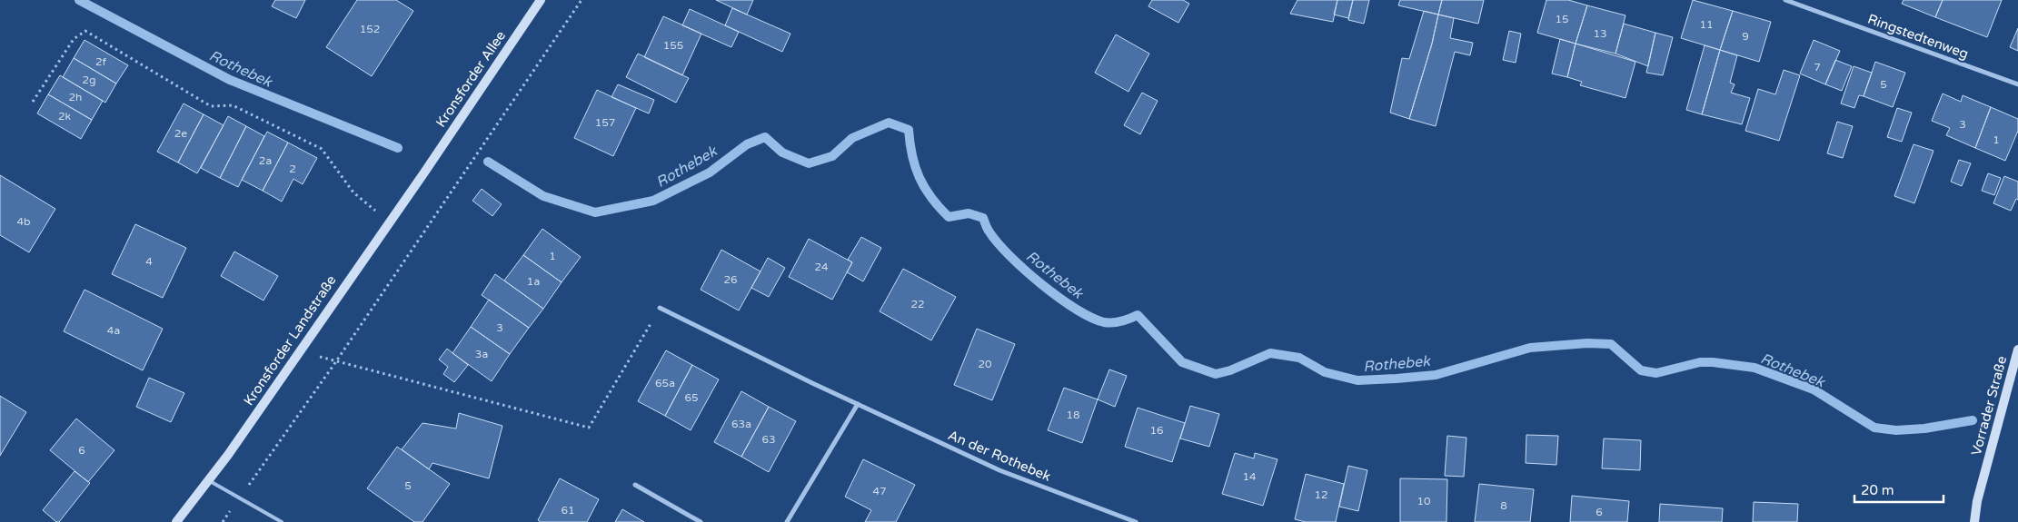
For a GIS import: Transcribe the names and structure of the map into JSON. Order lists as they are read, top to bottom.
{
  "streets": {
    "main road": ["Kronsforder Allee", "Kronsforder Landstraße", "Vorrader Straße"],
    "street": ["Ringstedtenweg", "An der Rothebek"]
  },
  "crossings": [
    ["Kronsforder Allee", "Kronsforder Landstraße"]
  ],
  "water": ["Rothebek"],
  "house_numbers": [
    "15",
    "11",
    "152",
    "13",
    "9",
    "155",
    "2f",
    "7",
    "2g",
    "5",
    "2h",
    "2k",
    "157",
    "3",
    "2e",
    "1",
    "2a",
    "2",
    "4b",
    "1",
    "4",
    "24",
    "26",
    "1a",
    "22",
    "3",
    "4a",
    "3a",
    "20",
    "65a",
    "65",
    "18",
    "63a",
    "16",
    "63",
    "6",
    "14",
    "5",
    "47",
    "12",
    "10",
    "8",
    "61",
    "6"
  ],
  "scale_bar": "20 m"
}
